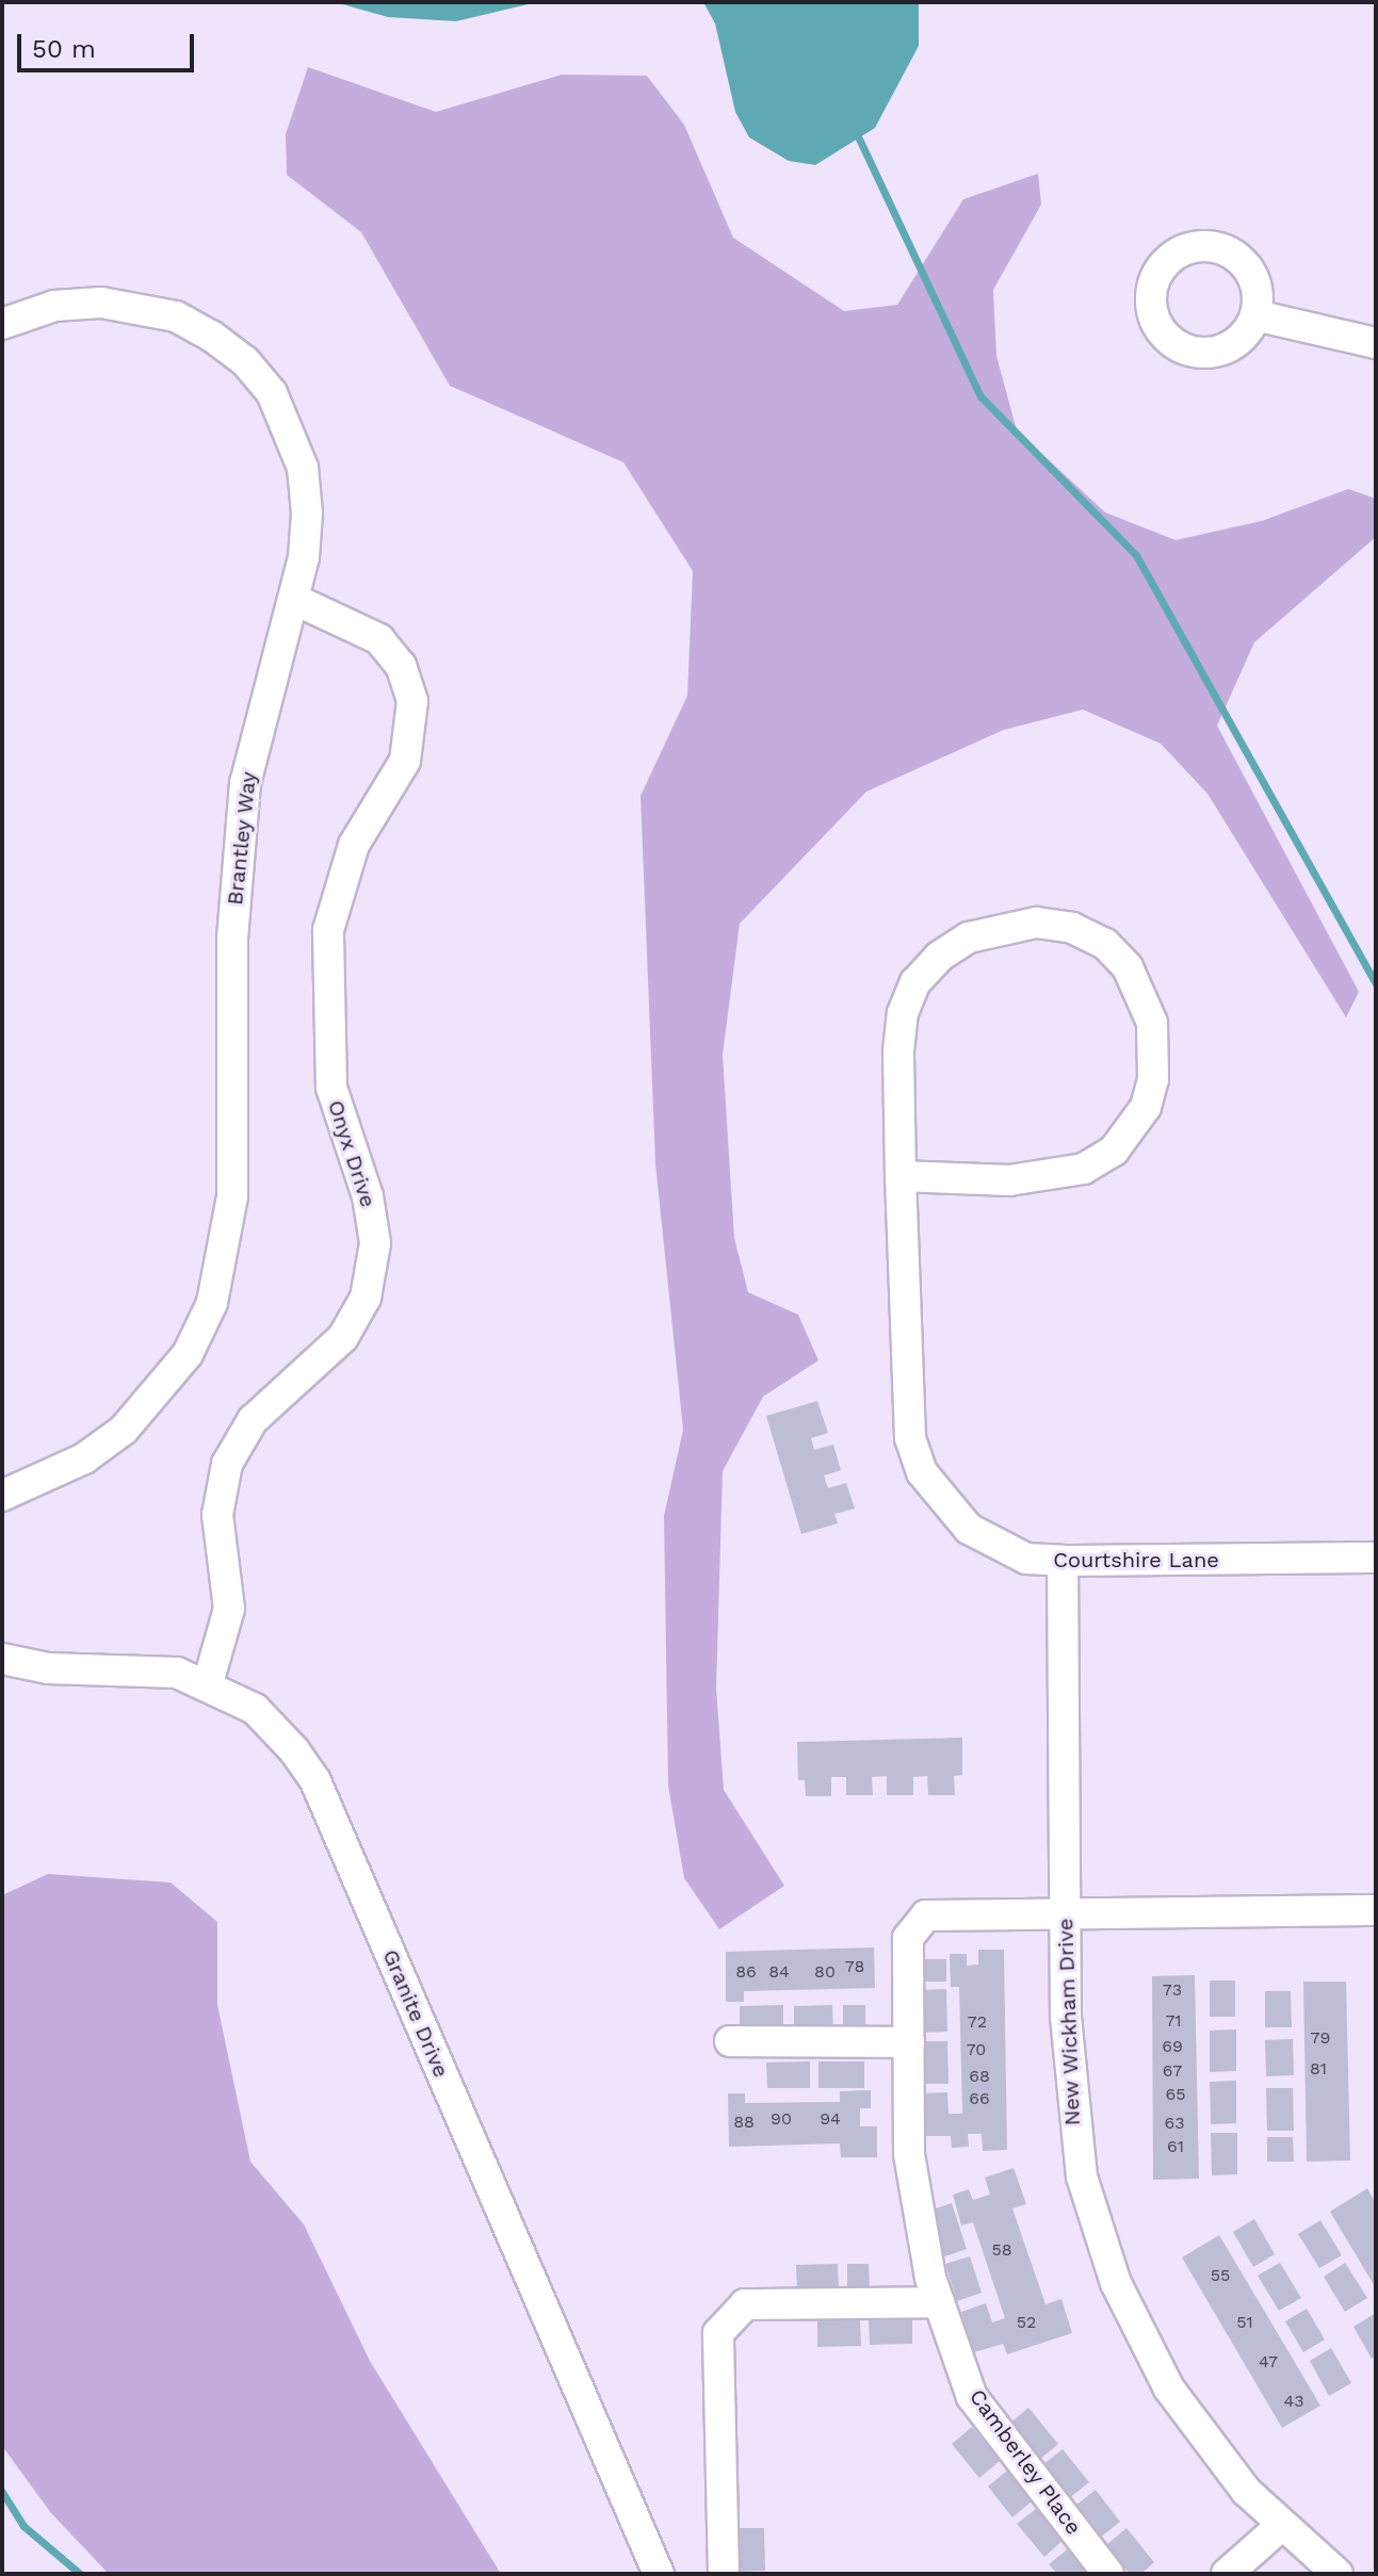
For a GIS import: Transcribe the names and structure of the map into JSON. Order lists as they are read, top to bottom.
{
  "streets": {
    "street": [
      "Brantley Way",
      "Onyx Drive",
      "Courtshire Lane",
      "Granite Drive",
      "New Wickham Drive",
      "Camberley Place"
    ]
  },
  "crossings": [
    ["Brantley Way", "Onyx Drive"],
    ["Onyx Drive", "Granite Drive"],
    ["Courtshire Lane", "New Wickham Drive"],
    ["New Wickham Drive", "Camberley Place"]
  ],
  "house_numbers": [
    "78",
    "86",
    "84",
    "80",
    "73",
    "71",
    "72",
    "79",
    "69",
    "70",
    "81",
    "67",
    "68",
    "65",
    "66",
    "90",
    "94",
    "88",
    "63",
    "61",
    "58",
    "55",
    "52",
    "51",
    "47",
    "43"
  ],
  "scale_bar": "50 m"
}
